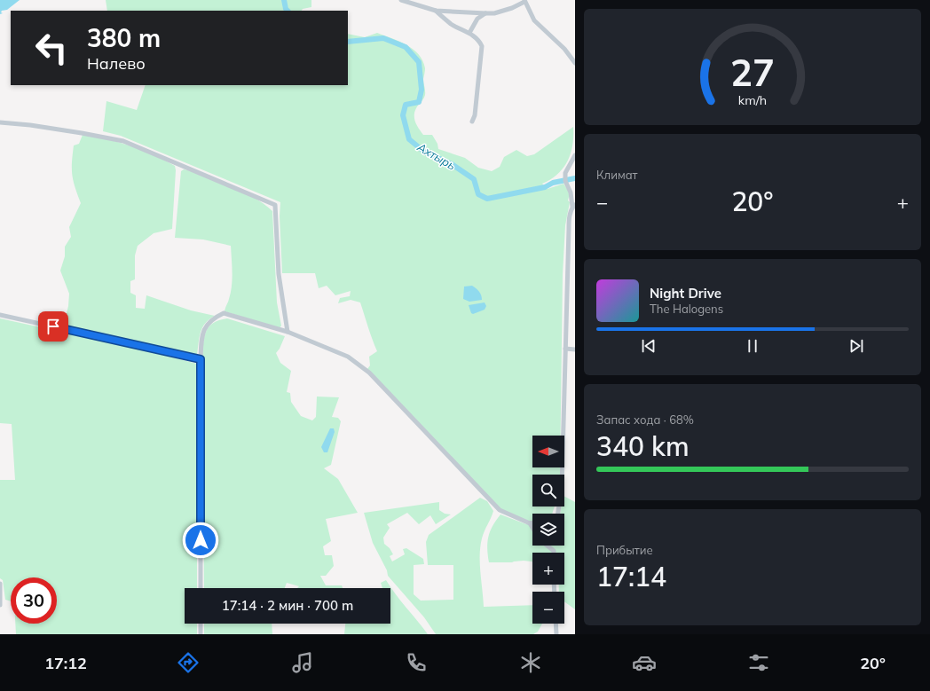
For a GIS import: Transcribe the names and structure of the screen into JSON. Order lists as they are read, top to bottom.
{
  "water": ["Ахтырь"],
  "north": "left",
  "page": {
    "turn": ["380 m", "Налево"],
    "tile": [
      "Климат",
      ["Запас хода · 68%", "340 km"],
      ["Прибытие", "17:14"]
    ],
    "heat": ["−", "20°", "+"],
    "song": ["Night Drive", "The Halogens"],
    "map_buttons": ["+", "−"],
    "limit": "30",
    "trip": "17:14 · 2 мин · 700 m",
    "tabs": ["17:12", "20°"],
    "gauge": ["27", "km/h"]
  }
}
